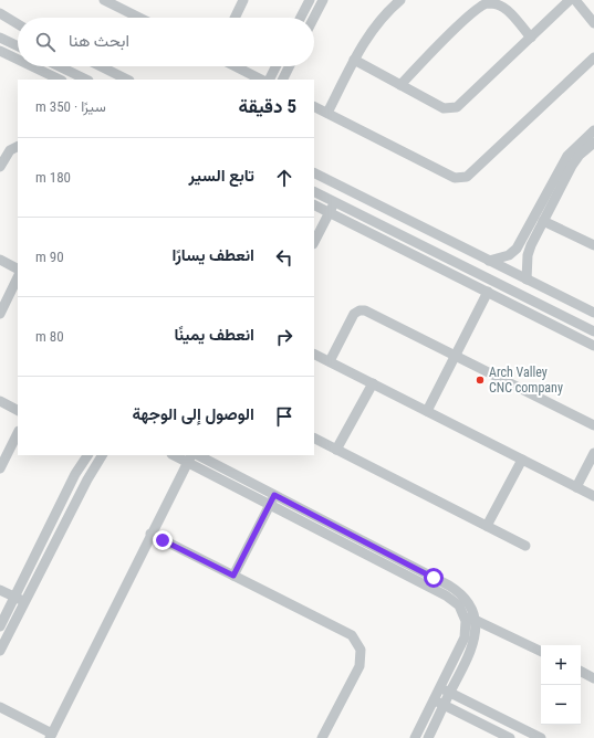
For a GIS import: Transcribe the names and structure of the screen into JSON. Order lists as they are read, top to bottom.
{
  "places": ["Arch Valley CNC company"],
  "page": {
    "search": "ابحث هنا",
    "heading": ["5 دقيقة", "سيرًا · 350 m"],
    "list": [
      ["تابع السير", "180 m"],
      ["انعطف يسارًا", "90 m"],
      ["انعطف يمينًا", "80 m"],
      "الوصول إلى الوجهة"
    ],
    "map_buttons": ["+", "−"]
  }
}
